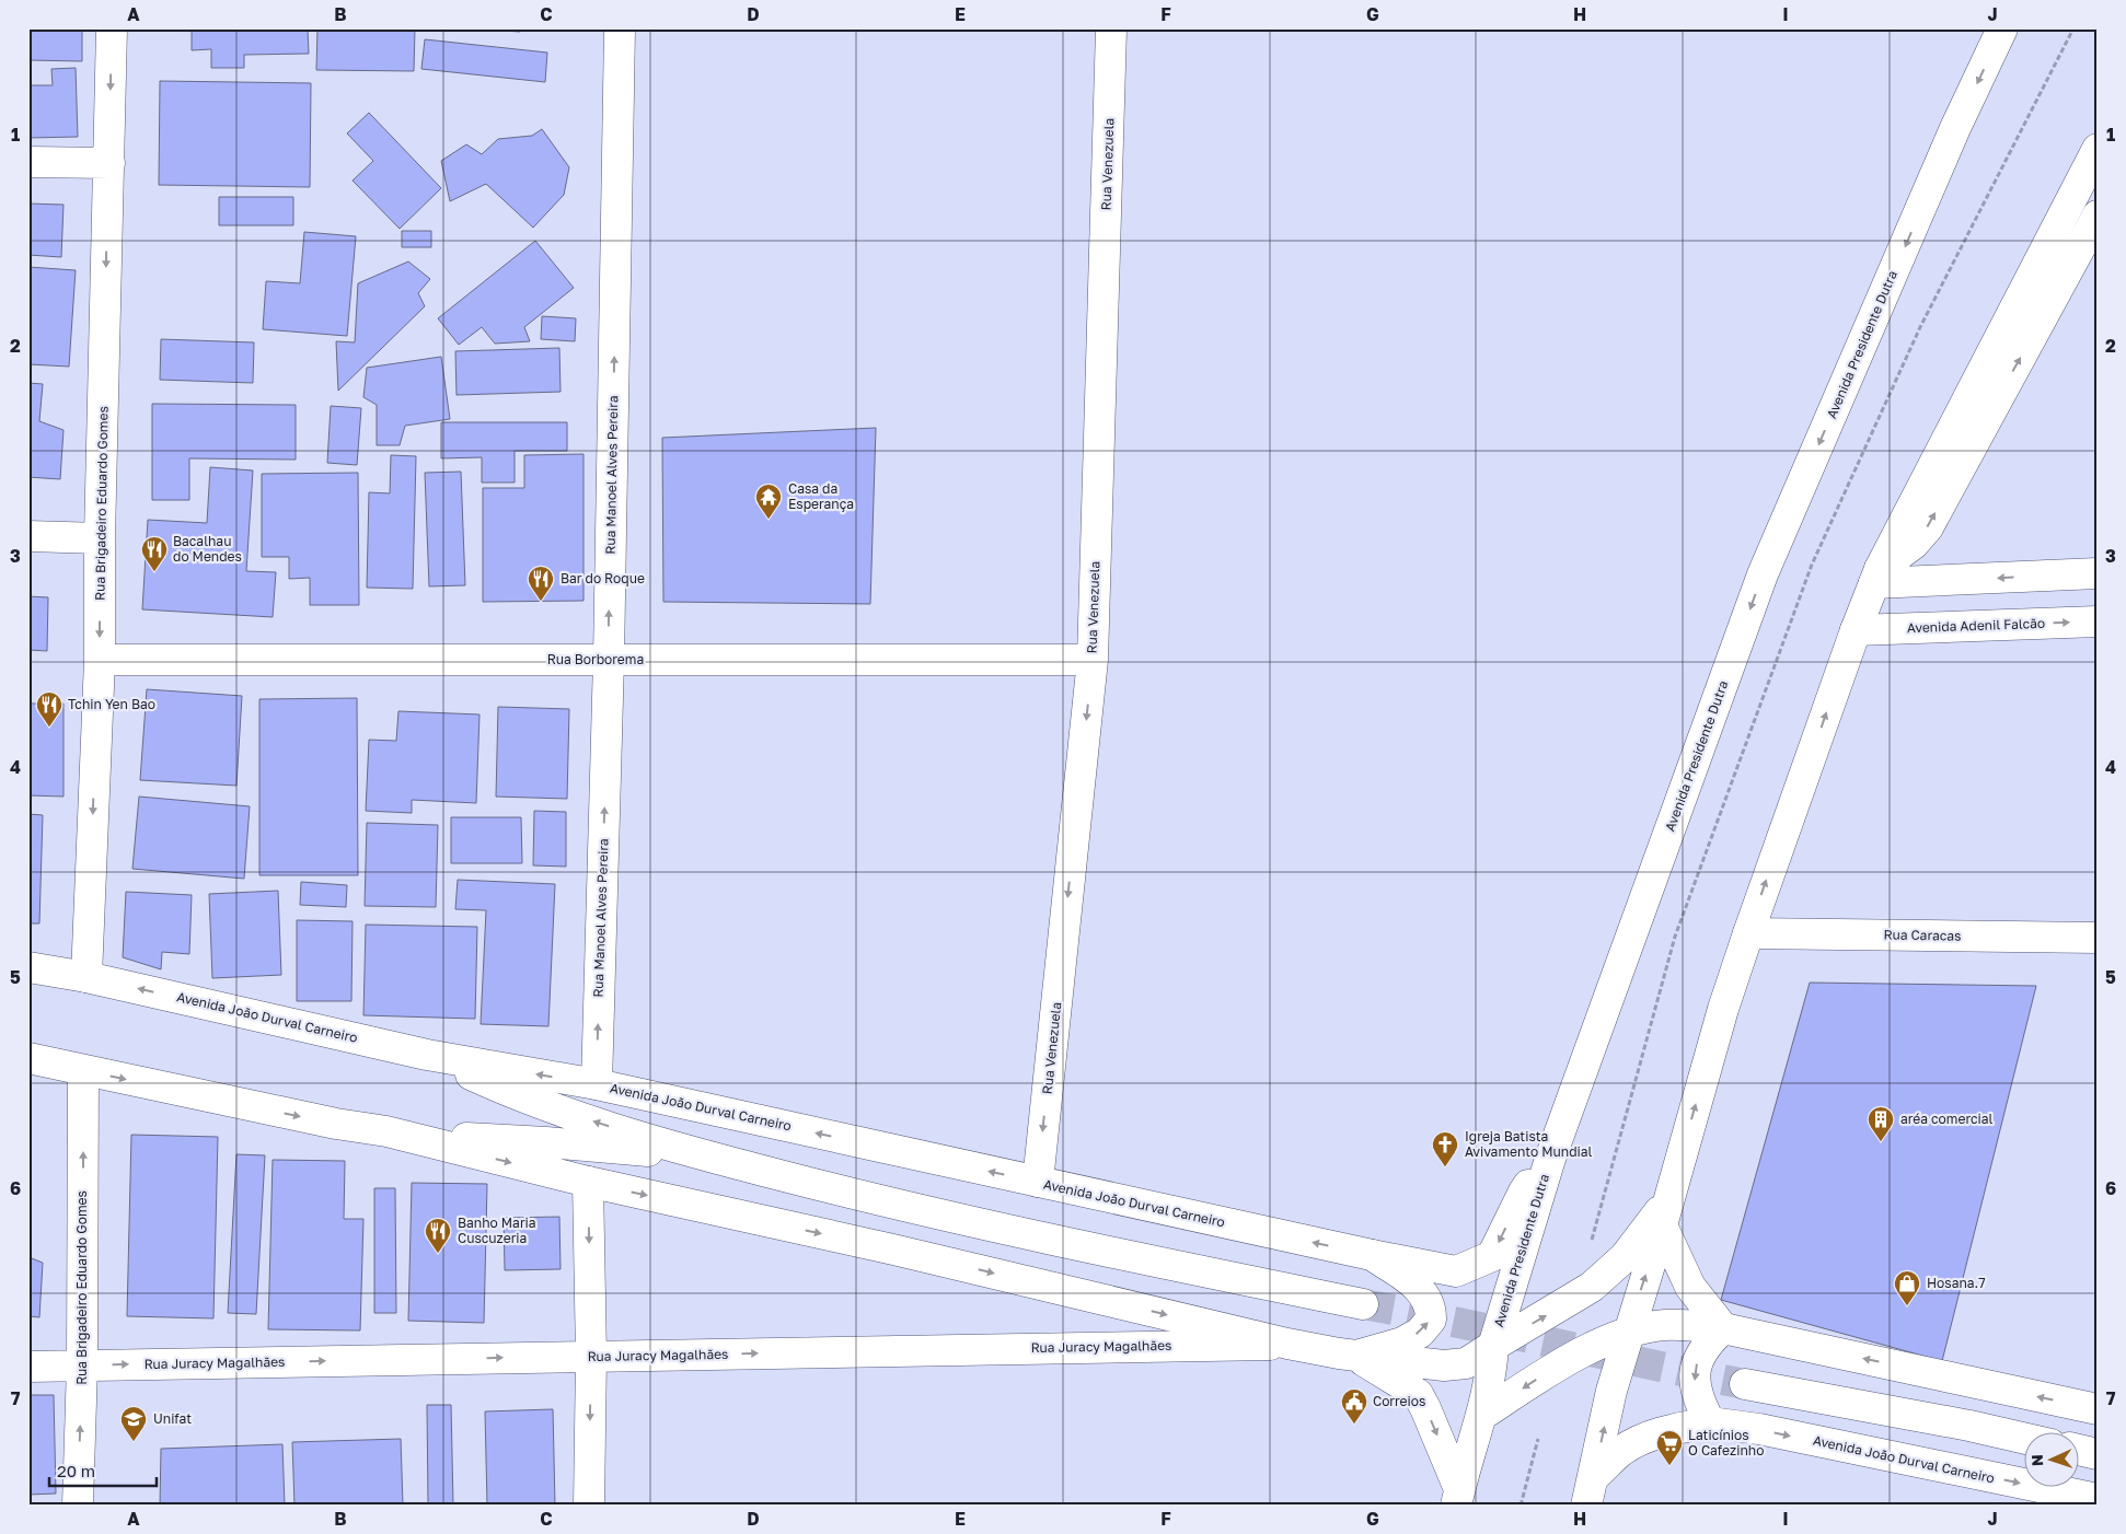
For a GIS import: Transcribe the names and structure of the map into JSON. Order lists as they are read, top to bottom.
{
  "streets": {
    "main road": [
      "Rua Venezuela",
      "Avenida Presidente Dutra",
      "Rua Manoel Alves Pereira",
      "Rua Brigadeiro Eduardo Gomes",
      "Avenida Adenil Falcão",
      "Rua Borborema",
      "Rua Caracas",
      "Avenida João Durval Carneiro",
      "Rua Juracy Magalhães"
    ]
  },
  "crossings": [
    ["Rua Venezuela", "Rua Borborema"],
    ["Rua Venezuela", "Avenida João Durval Carneiro"],
    ["Avenida Presidente Dutra", "Avenida João Durval Carneiro"],
    ["Rua Manoel Alves Pereira", "Rua Borborema"],
    ["Rua Manoel Alves Pereira", "Avenida João Durval Carneiro"],
    ["Rua Brigadeiro Eduardo Gomes", "Rua Borborema"],
    ["Rua Brigadeiro Eduardo Gomes", "Avenida João Durval Carneiro"],
    ["Rua Brigadeiro Eduardo Gomes", "Rua Juracy Magalhães"]
  ],
  "one_way": ["Rua Venezuela", "Rua Manoel Alves Pereira"],
  "places": {
    "temple": ["Casa da Esperança"],
    "restaurant": [
      "Bacalhau do Mendes",
      "Bar do Roque",
      "Tchin Yen Bao",
      "Banho Maria Cuscuzeria"
    ],
    "building": ["aréa comercial"],
    "church": ["Igreja Batista Avivamento Mundial"],
    "shop": ["Hosana.7"],
    "public building": ["Correios"],
    "school or university": ["Unifat"],
    "supermarket": ["Laticínios O Cafezinho"]
  },
  "scale_bar": "20 m",
  "north": "left",
  "grid": {
    "columns": [
      "A",
      "B",
      "C",
      "D",
      "E",
      "F",
      "G",
      "H",
      "I",
      "J"
    ],
    "rows": [
      "1",
      "2",
      "3",
      "4",
      "5",
      "6",
      "7"
    ]
  }
}
